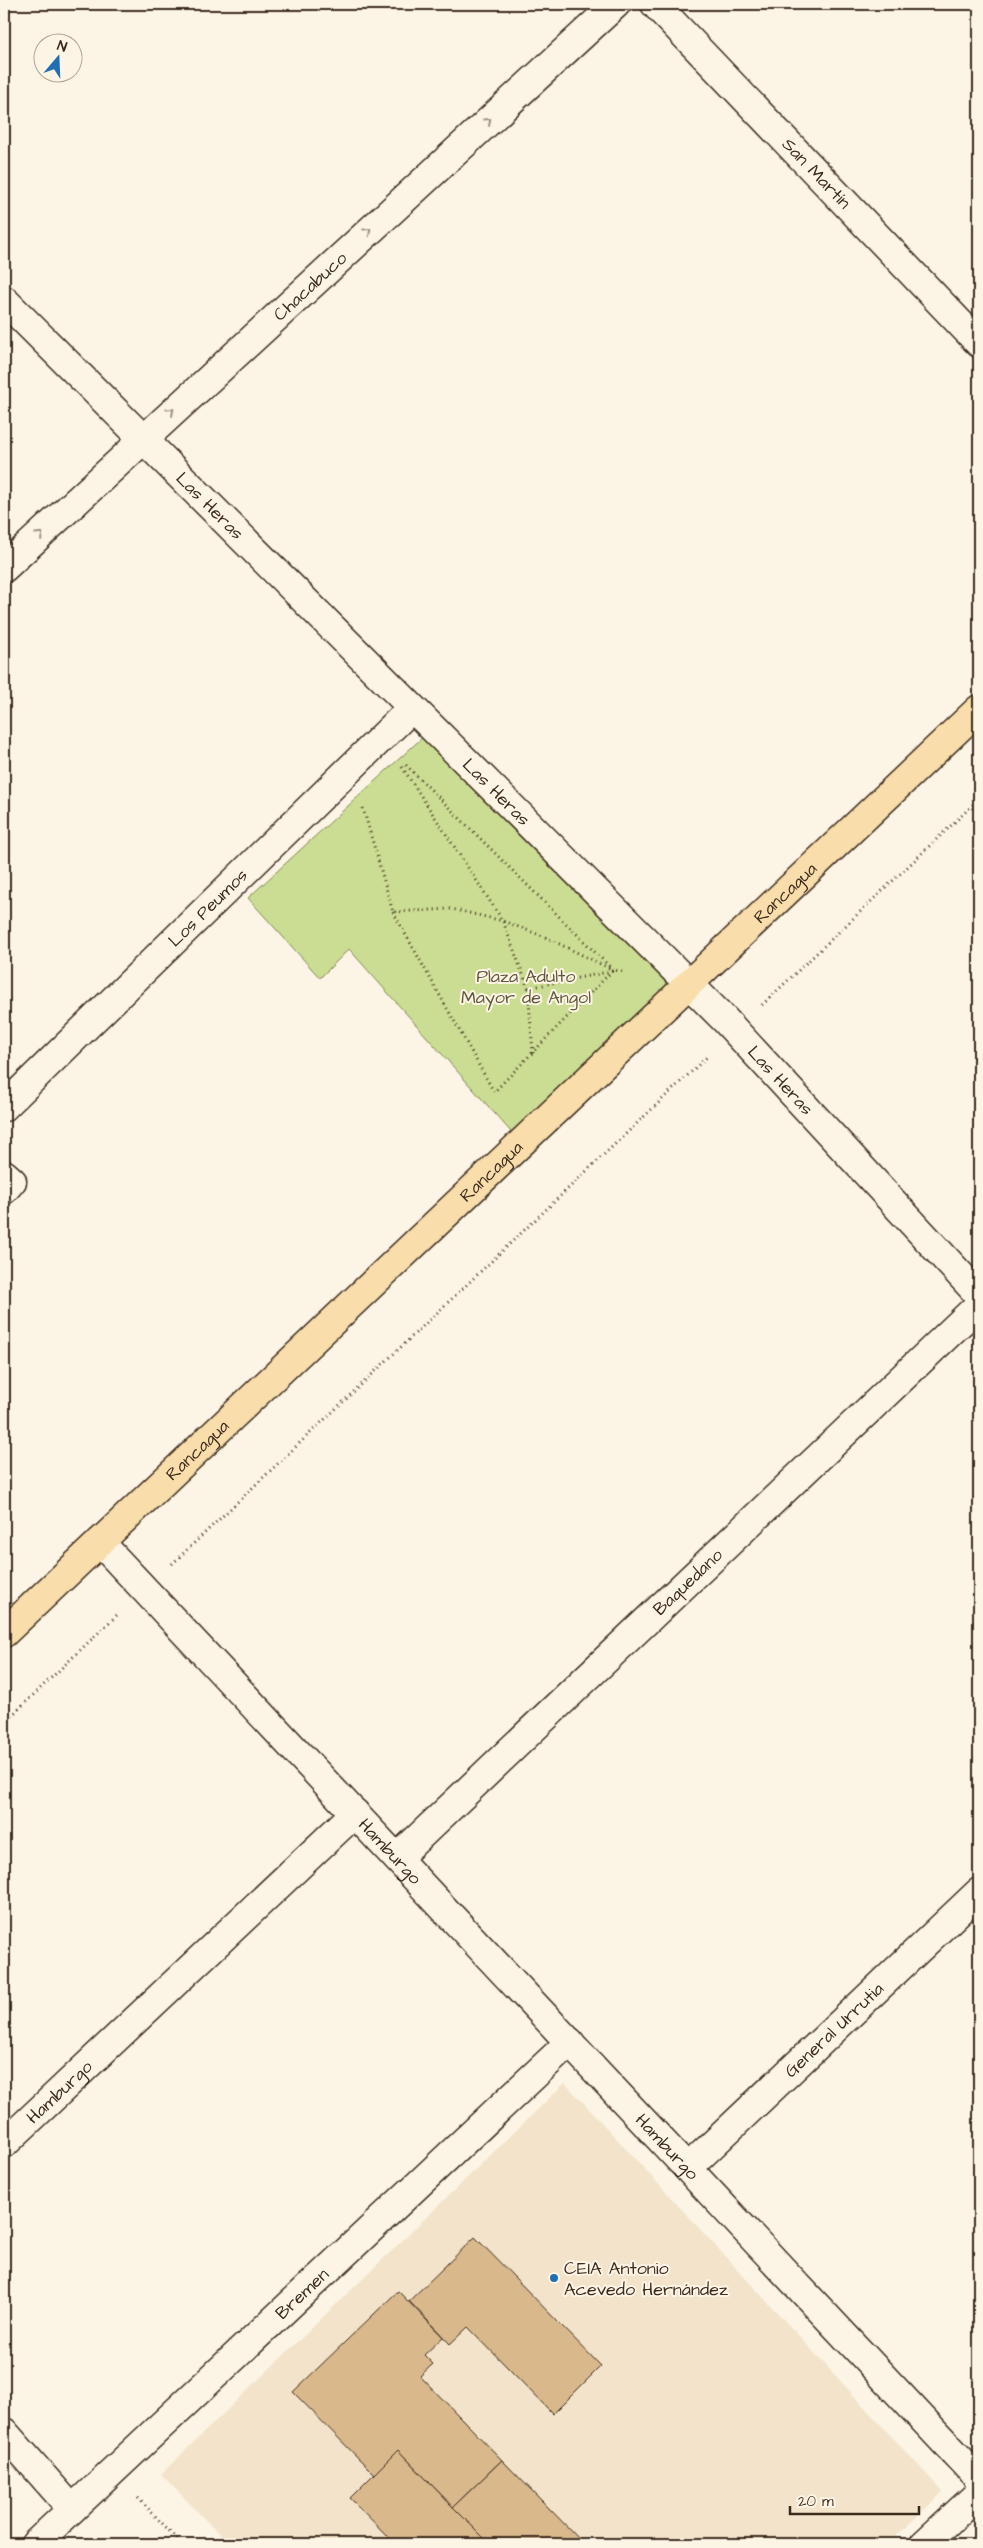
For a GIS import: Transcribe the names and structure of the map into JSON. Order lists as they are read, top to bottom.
{
  "streets": {
    "main road": ["Rancagua"],
    "street": [
      "San Martín",
      "Chacabuco",
      "Las Heras",
      "Los Peumos",
      "Baquedano",
      "Hamburgo",
      "General Urrutia",
      "Bremen"
    ]
  },
  "crossings": [
    ["Chacabuco", "Las Heras"],
    ["Las Heras", "Rancagua"],
    ["Las Heras", "Los Peumos"],
    ["Rancagua", "Hamburgo"],
    ["Baquedano", "Hamburgo"],
    ["Hamburgo", "General Urrutia"],
    ["Hamburgo", "Bremen"]
  ],
  "one_way": ["Chacabuco"],
  "parks": ["Plaza Adulto Mayor de Angol"],
  "places": ["CEIA Antonio Acevedo Hernández"],
  "scale_bar": "20 m",
  "north": "top"
}
